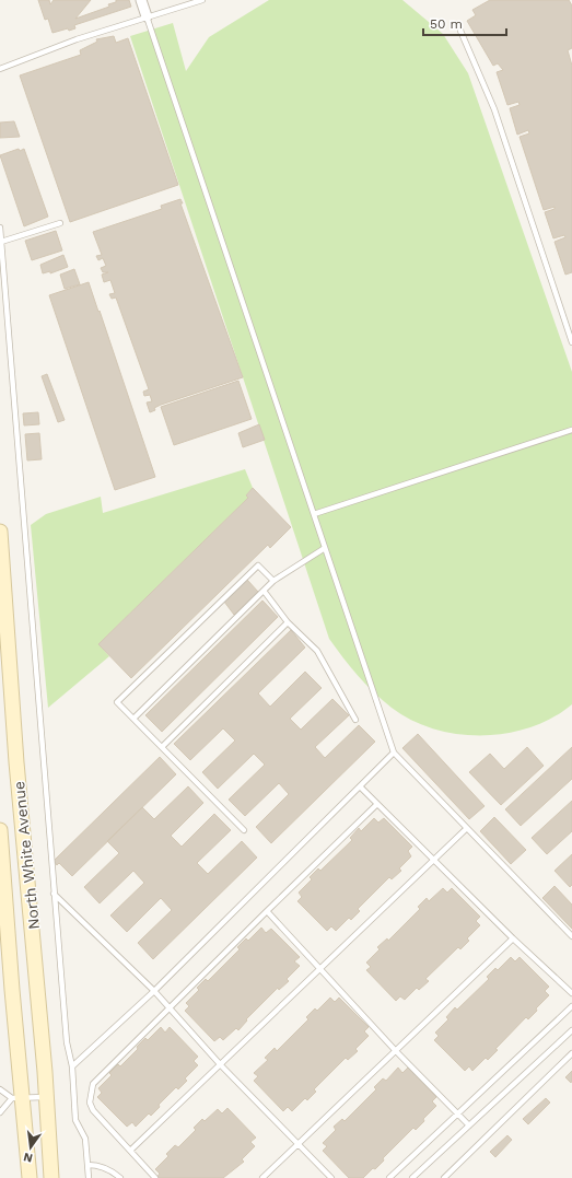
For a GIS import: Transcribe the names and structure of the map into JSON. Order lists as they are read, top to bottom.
{
  "streets": {
    "main road": ["North White Avenue"]
  },
  "scale_bar": "50 m",
  "north": "bottom"
}
